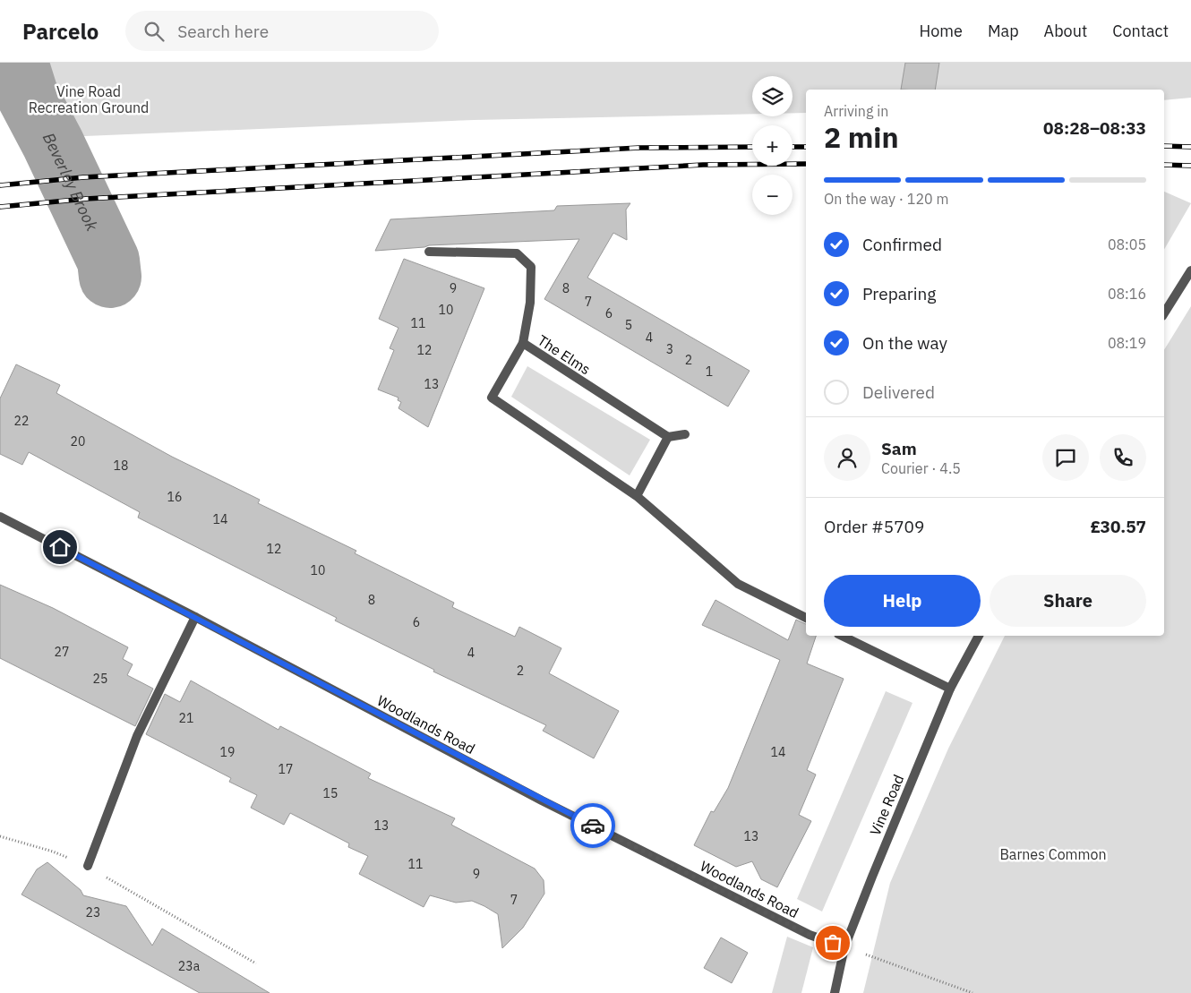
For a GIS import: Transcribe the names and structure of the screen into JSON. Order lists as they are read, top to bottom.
{
  "streets": {
    "street": ["The Elms", "Woodlands Road", "Vine Road"]
  },
  "crossings": [
    ["Woodlands Road", "Vine Road"]
  ],
  "water": ["Beverley Brook"],
  "parks": ["Vine Road Recreation Ground", "Barnes Common"],
  "house_numbers": [
    "9",
    "8",
    "7",
    "10",
    "6",
    "11",
    "5",
    "4",
    "3",
    "12",
    "2",
    "1",
    "13",
    "22",
    "20",
    "18",
    "16",
    "14",
    "12",
    "10",
    "8",
    "6",
    "27",
    "4",
    "2",
    "25",
    "21",
    "19",
    "14",
    "17",
    "15",
    "13",
    "13",
    "11",
    "9",
    "7",
    "23",
    "23a"
  ],
  "page": {
    "header": "Parcelo",
    "search": "Search here",
    "nav": [
      "Home",
      "Map",
      "About",
      "Contact"
    ],
    "map_buttons": ["+", "−"],
    "heading": ["2 min", "Arriving in", "08:28–08:33"],
    "panel": [
      "Sam",
      "Courier · 4.5",
      "Order #5709",
      "£30.57"
    ],
    "bar": "On the way · 120 m",
    "list": [
      ["Confirmed", "08:05"],
      ["Preparing", "08:16"],
      ["On the way", "08:19"],
      "Delivered"
    ],
    "buttons": ["Help", "Share"]
  }
}
